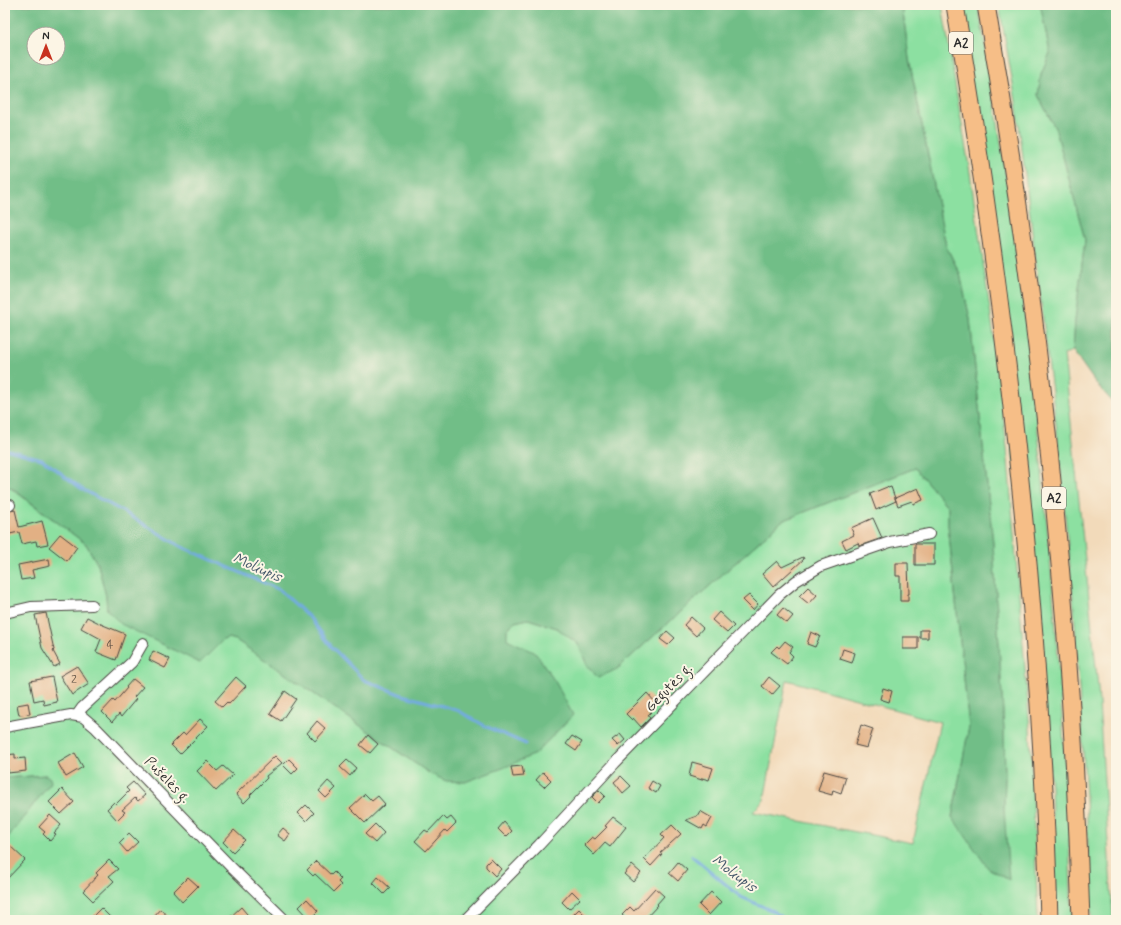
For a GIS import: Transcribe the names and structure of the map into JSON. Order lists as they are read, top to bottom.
{
  "streets": {
    "highway": ["A2"],
    "street": ["Gegutės g.", "Pušelės g."]
  },
  "water": ["Moliupis"],
  "house_numbers": ["4", "2"],
  "north": "top"
}
